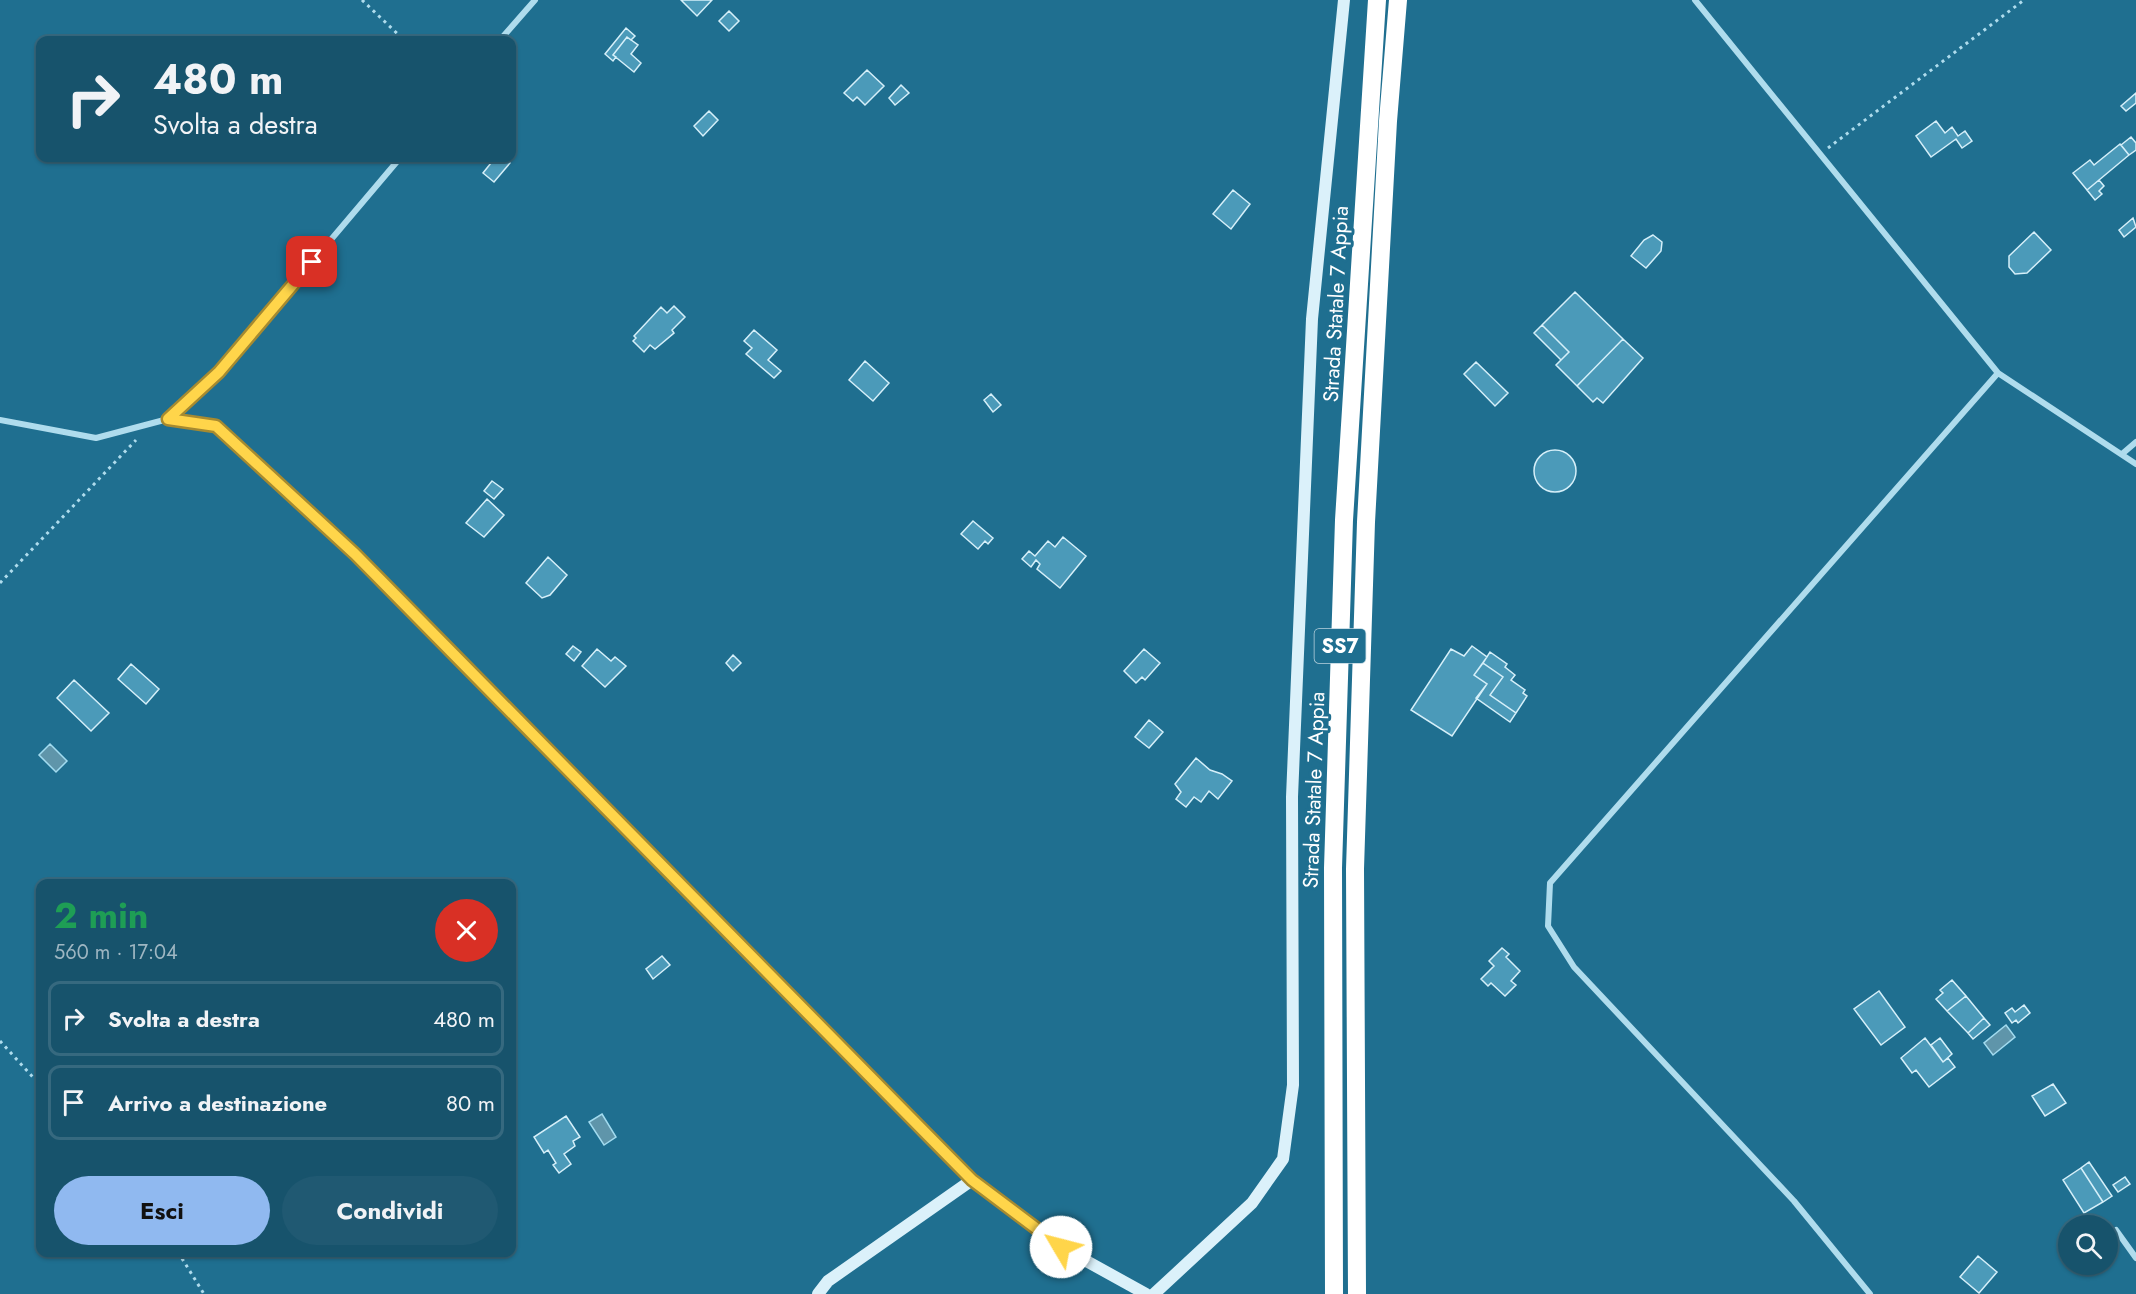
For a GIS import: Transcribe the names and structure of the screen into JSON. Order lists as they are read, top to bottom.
{
  "streets": {
    "highway": ["Strada Statale 7 Appia", "SS7"]
  },
  "page": {
    "turn": ["480 m", "Svolta a destra"],
    "heading": ["2 min", "560 m · 17:04"],
    "list": [
      {
        "name": "Svolta a destra",
        "value": "480 m"
      },
      {
        "name": "Arrivo a destinazione",
        "value": "80 m"
      }
    ],
    "buttons": ["Esci", "Condividi"]
  }
}
